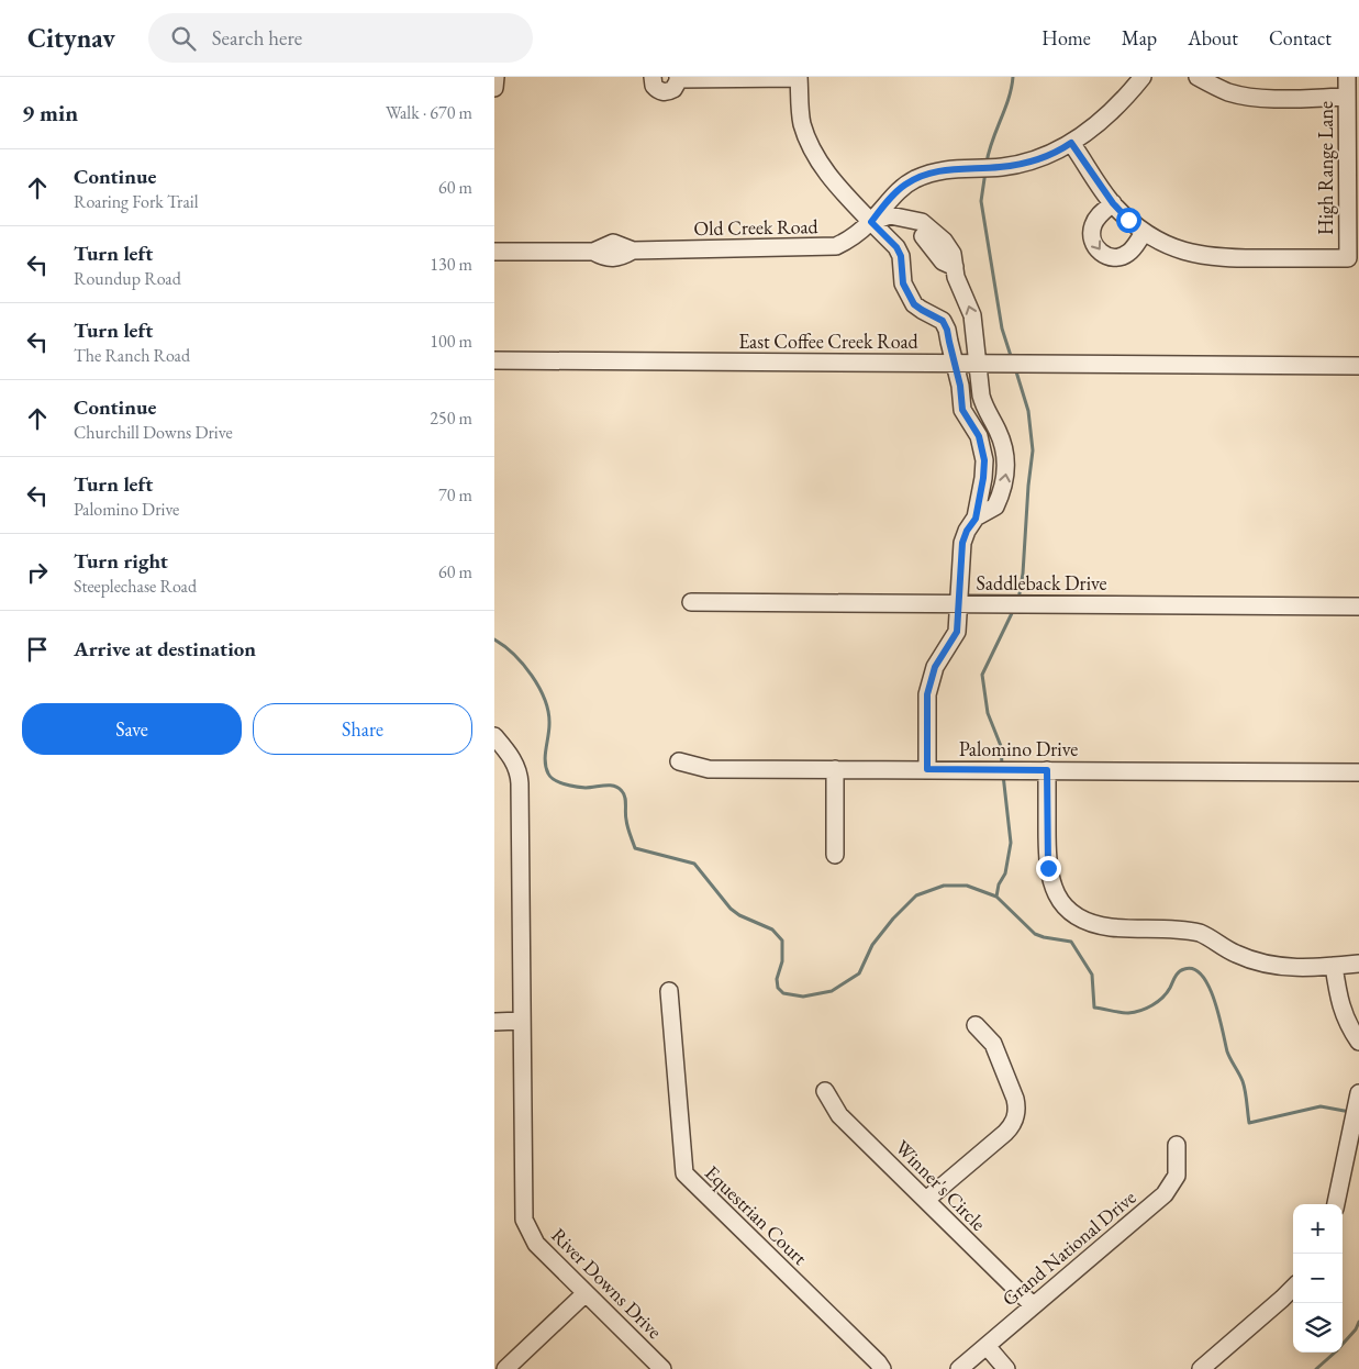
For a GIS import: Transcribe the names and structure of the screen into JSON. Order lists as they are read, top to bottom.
{
  "streets": {
    "street": [
      "High Range Lane",
      "Old Creek Road",
      "East Coffee Creek Road",
      "Saddleback Drive",
      "Palomino Drive",
      "Winner's Circle",
      "Equestrian Court",
      "Grand National Drive",
      "River Downs Drive"
    ]
  },
  "crossings": [
    ["Winner's Circle", "Grand National Drive"]
  ],
  "page": {
    "header": "Citynav",
    "search": "Search here",
    "nav": [
      "Home",
      "Map",
      "About",
      "Contact"
    ],
    "heading": ["9 min", "Walk · 670 m"],
    "list": [
      ["Continue", "Roaring Fork Trail", "60 m"],
      ["Turn left", "Roundup Road", "130 m"],
      ["Turn left", "The Ranch Road", "100 m"],
      ["Continue", "Churchill Downs Drive", "250 m"],
      ["Turn left", "Palomino Drive", "70 m"],
      ["Turn right", "Steeplechase Road", "60 m"],
      "Arrive at destination"
    ],
    "buttons": ["Save", "Share"],
    "map_buttons": ["+", "−"]
  }
}
